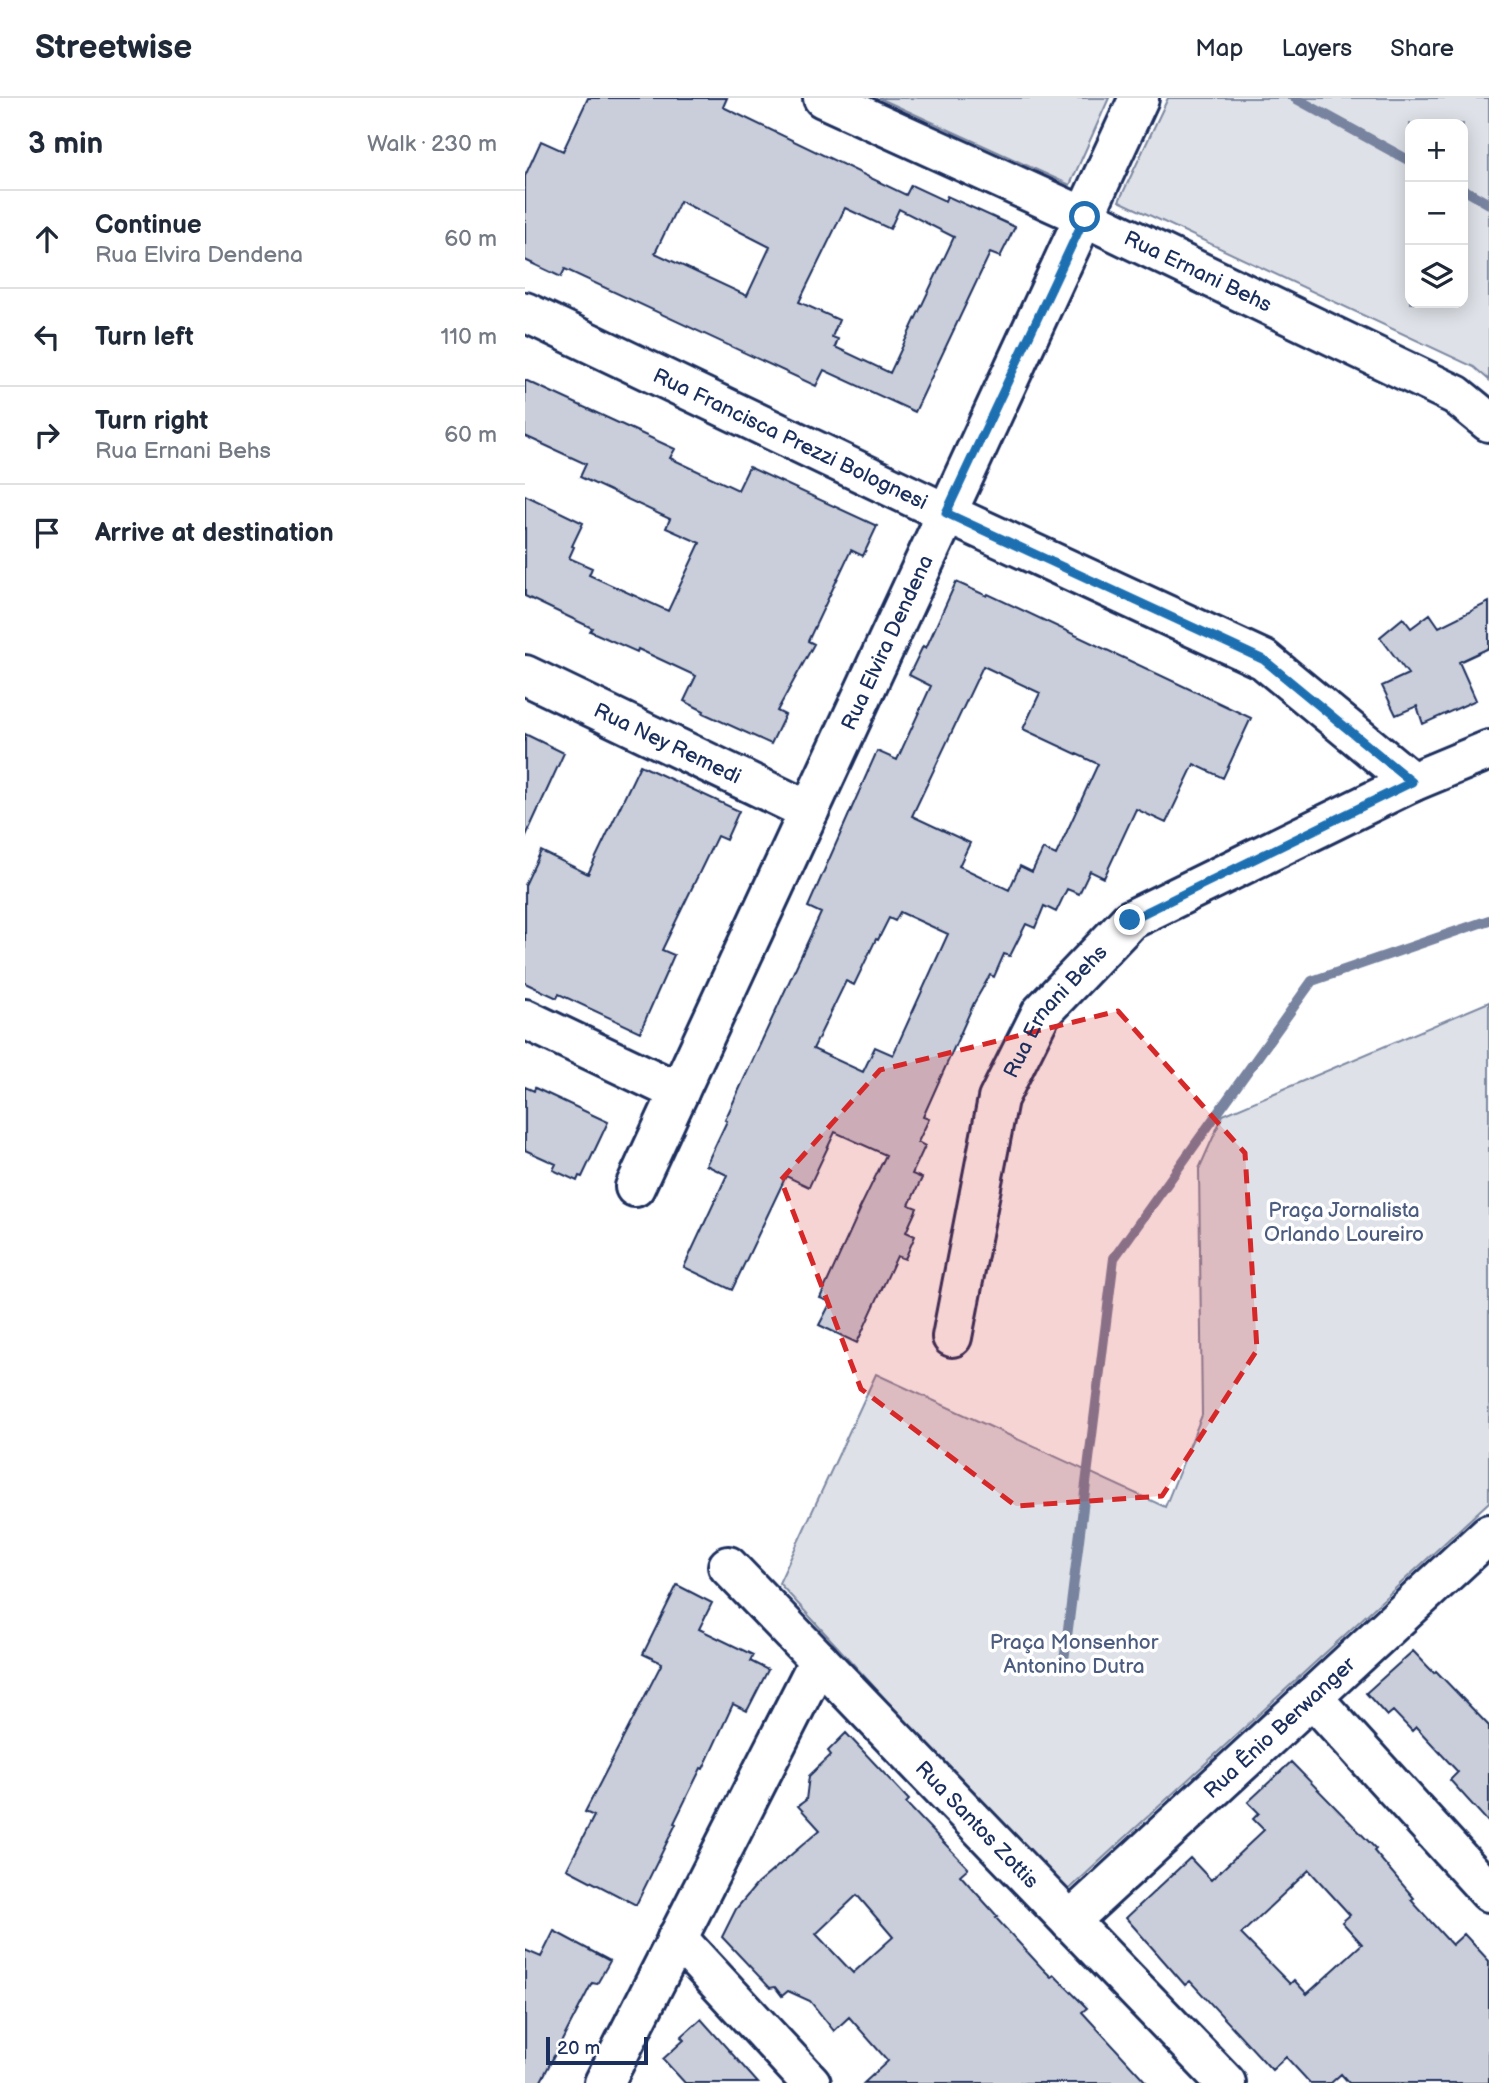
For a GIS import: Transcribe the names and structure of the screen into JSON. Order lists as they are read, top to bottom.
{
  "streets": {
    "street": [
      "Rua Ernani Behs",
      "Rua Francisca Prezzi Bolognesi",
      "Rua Elvira Dendena",
      "Rua Ney Remedi",
      "Rua Ênio Berwanger",
      "Rua Santos Zottis"
    ]
  },
  "crossings": [
    ["Rua Ernani Behs", "Rua Francisca Prezzi Bolognesi"],
    ["Rua Ernani Behs", "Rua Elvira Dendena"],
    ["Rua Francisca Prezzi Bolognesi", "Rua Elvira Dendena"],
    ["Rua Elvira Dendena", "Rua Ney Remedi"],
    ["Rua Ênio Berwanger", "Rua Santos Zottis"]
  ],
  "parks": ["Praça Jornalista Orlando Loureiro", "Praça Monsenhor Antonino Dutra"],
  "scale_bar": "20 m",
  "page": {
    "header": "Streetwise",
    "nav": ["Map", "Layers", "Share"],
    "heading": ["3 min", "Walk · 230 m"],
    "map_buttons": ["+", "−"],
    "list": [
      ["Continue", "Rua Elvira Dendena", "60 m"],
      ["Turn left", "110 m"],
      ["Turn right", "Rua Ernani Behs", "60 m"],
      "Arrive at destination"
    ],
    "scale": "20 m"
  }
}
